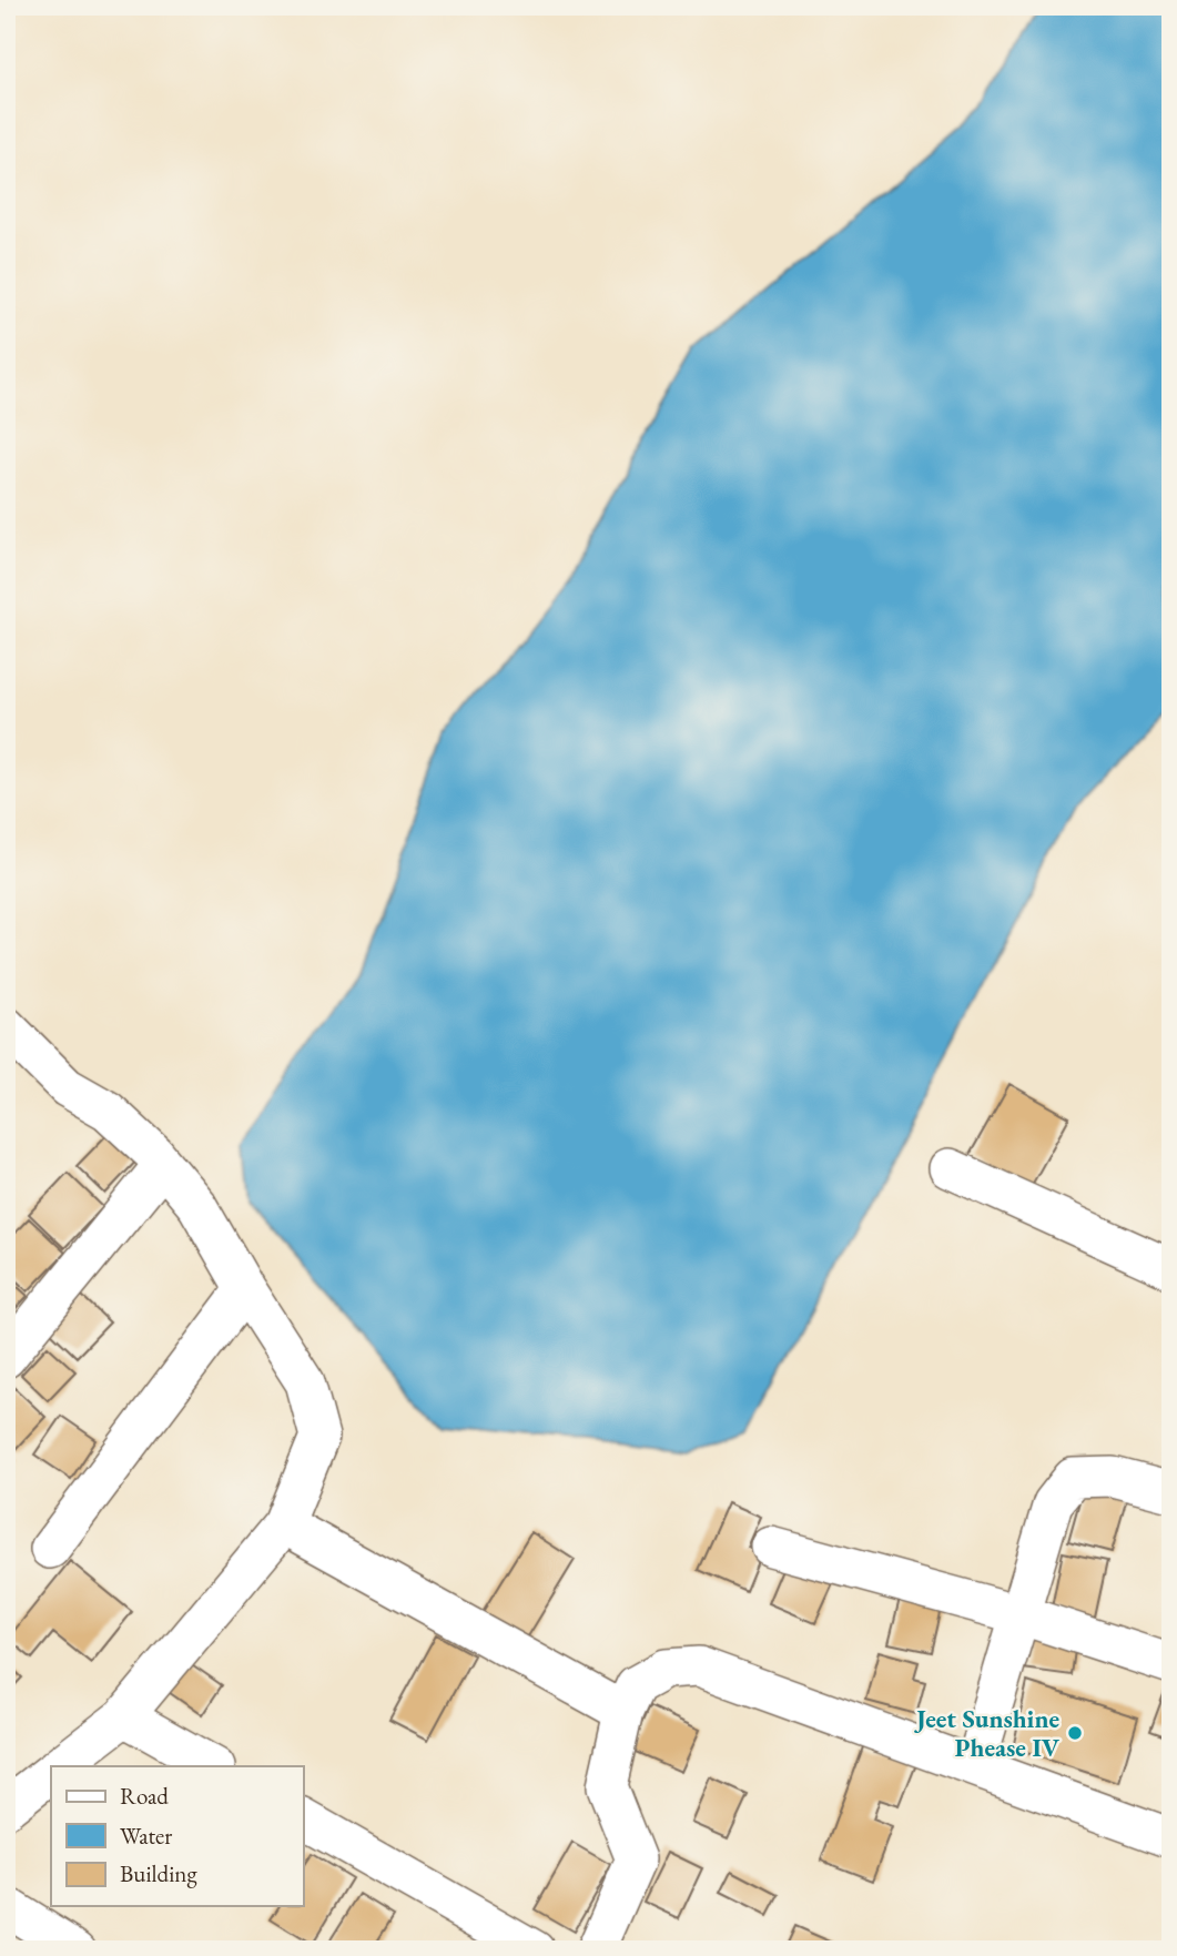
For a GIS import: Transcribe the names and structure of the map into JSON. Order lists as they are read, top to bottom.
{
  "places": ["Jeet Sunshine Phease IV"],
  "legend": ["Road", "Water", "Building"]
}
